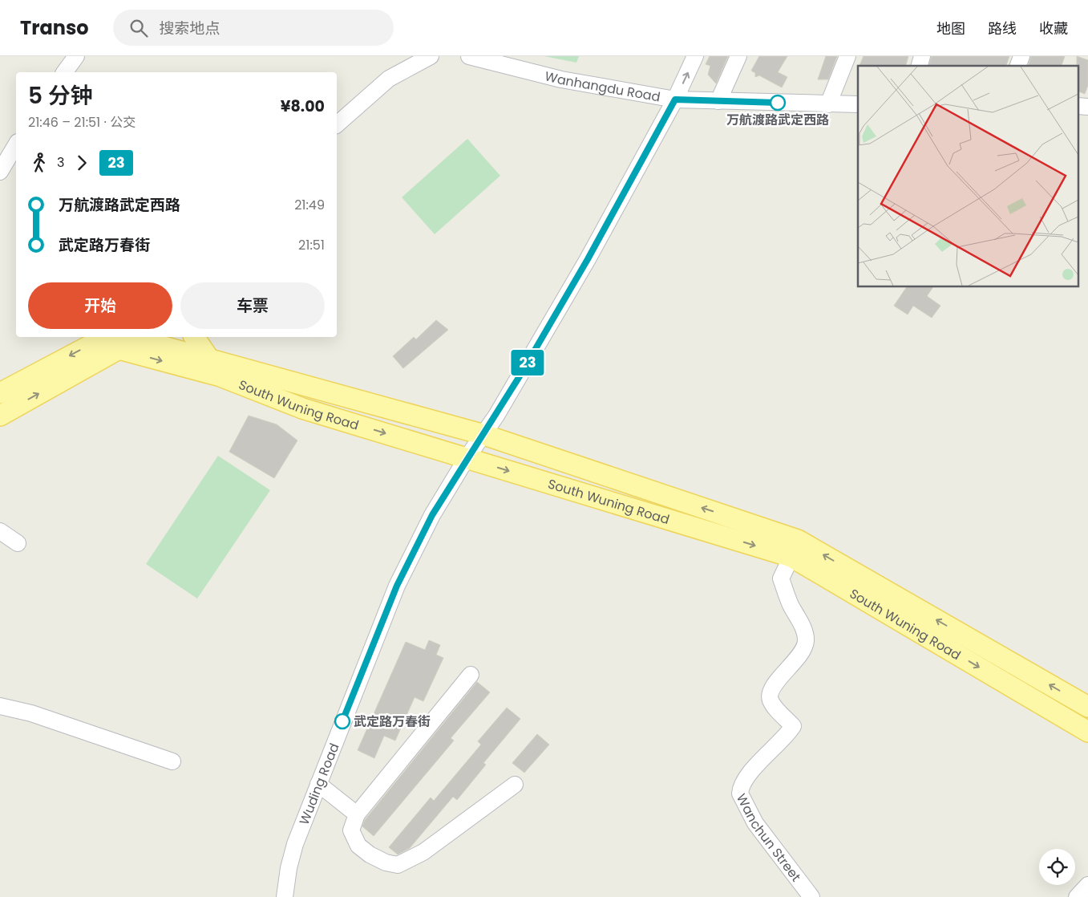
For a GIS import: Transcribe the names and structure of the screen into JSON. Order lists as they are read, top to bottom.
{
  "streets": {
    "main road": ["South Wuning Road"],
    "street": ["Wanhangdu Road", "Wuding Road", "Wanchun Street"]
  },
  "crossings": [
    ["Wanhangdu Road", "Wuding Road"],
    ["South Wuning Road", "Wuding Road"],
    ["South Wuning Road", "Wanchun Street"]
  ],
  "places": ["万航渡路武定西路", "武定路万春街"],
  "lines": ["bus line 23"],
  "page": {
    "header": "Transo",
    "search": "搜索地点",
    "nav": ["地图", "路线", "收藏"],
    "on_map": "23",
    "heading": ["5 分钟", "21:46 – 21:51 · 公交", "¥8.00"],
    "legs": ["3", "23"],
    "list": [
      {
        "name": "万航渡路武定西路",
        "value": "21:49"
      },
      {
        "name": "武定路万春街",
        "value": "21:51"
      }
    ],
    "buttons": ["开始", "车票"]
  }
}
